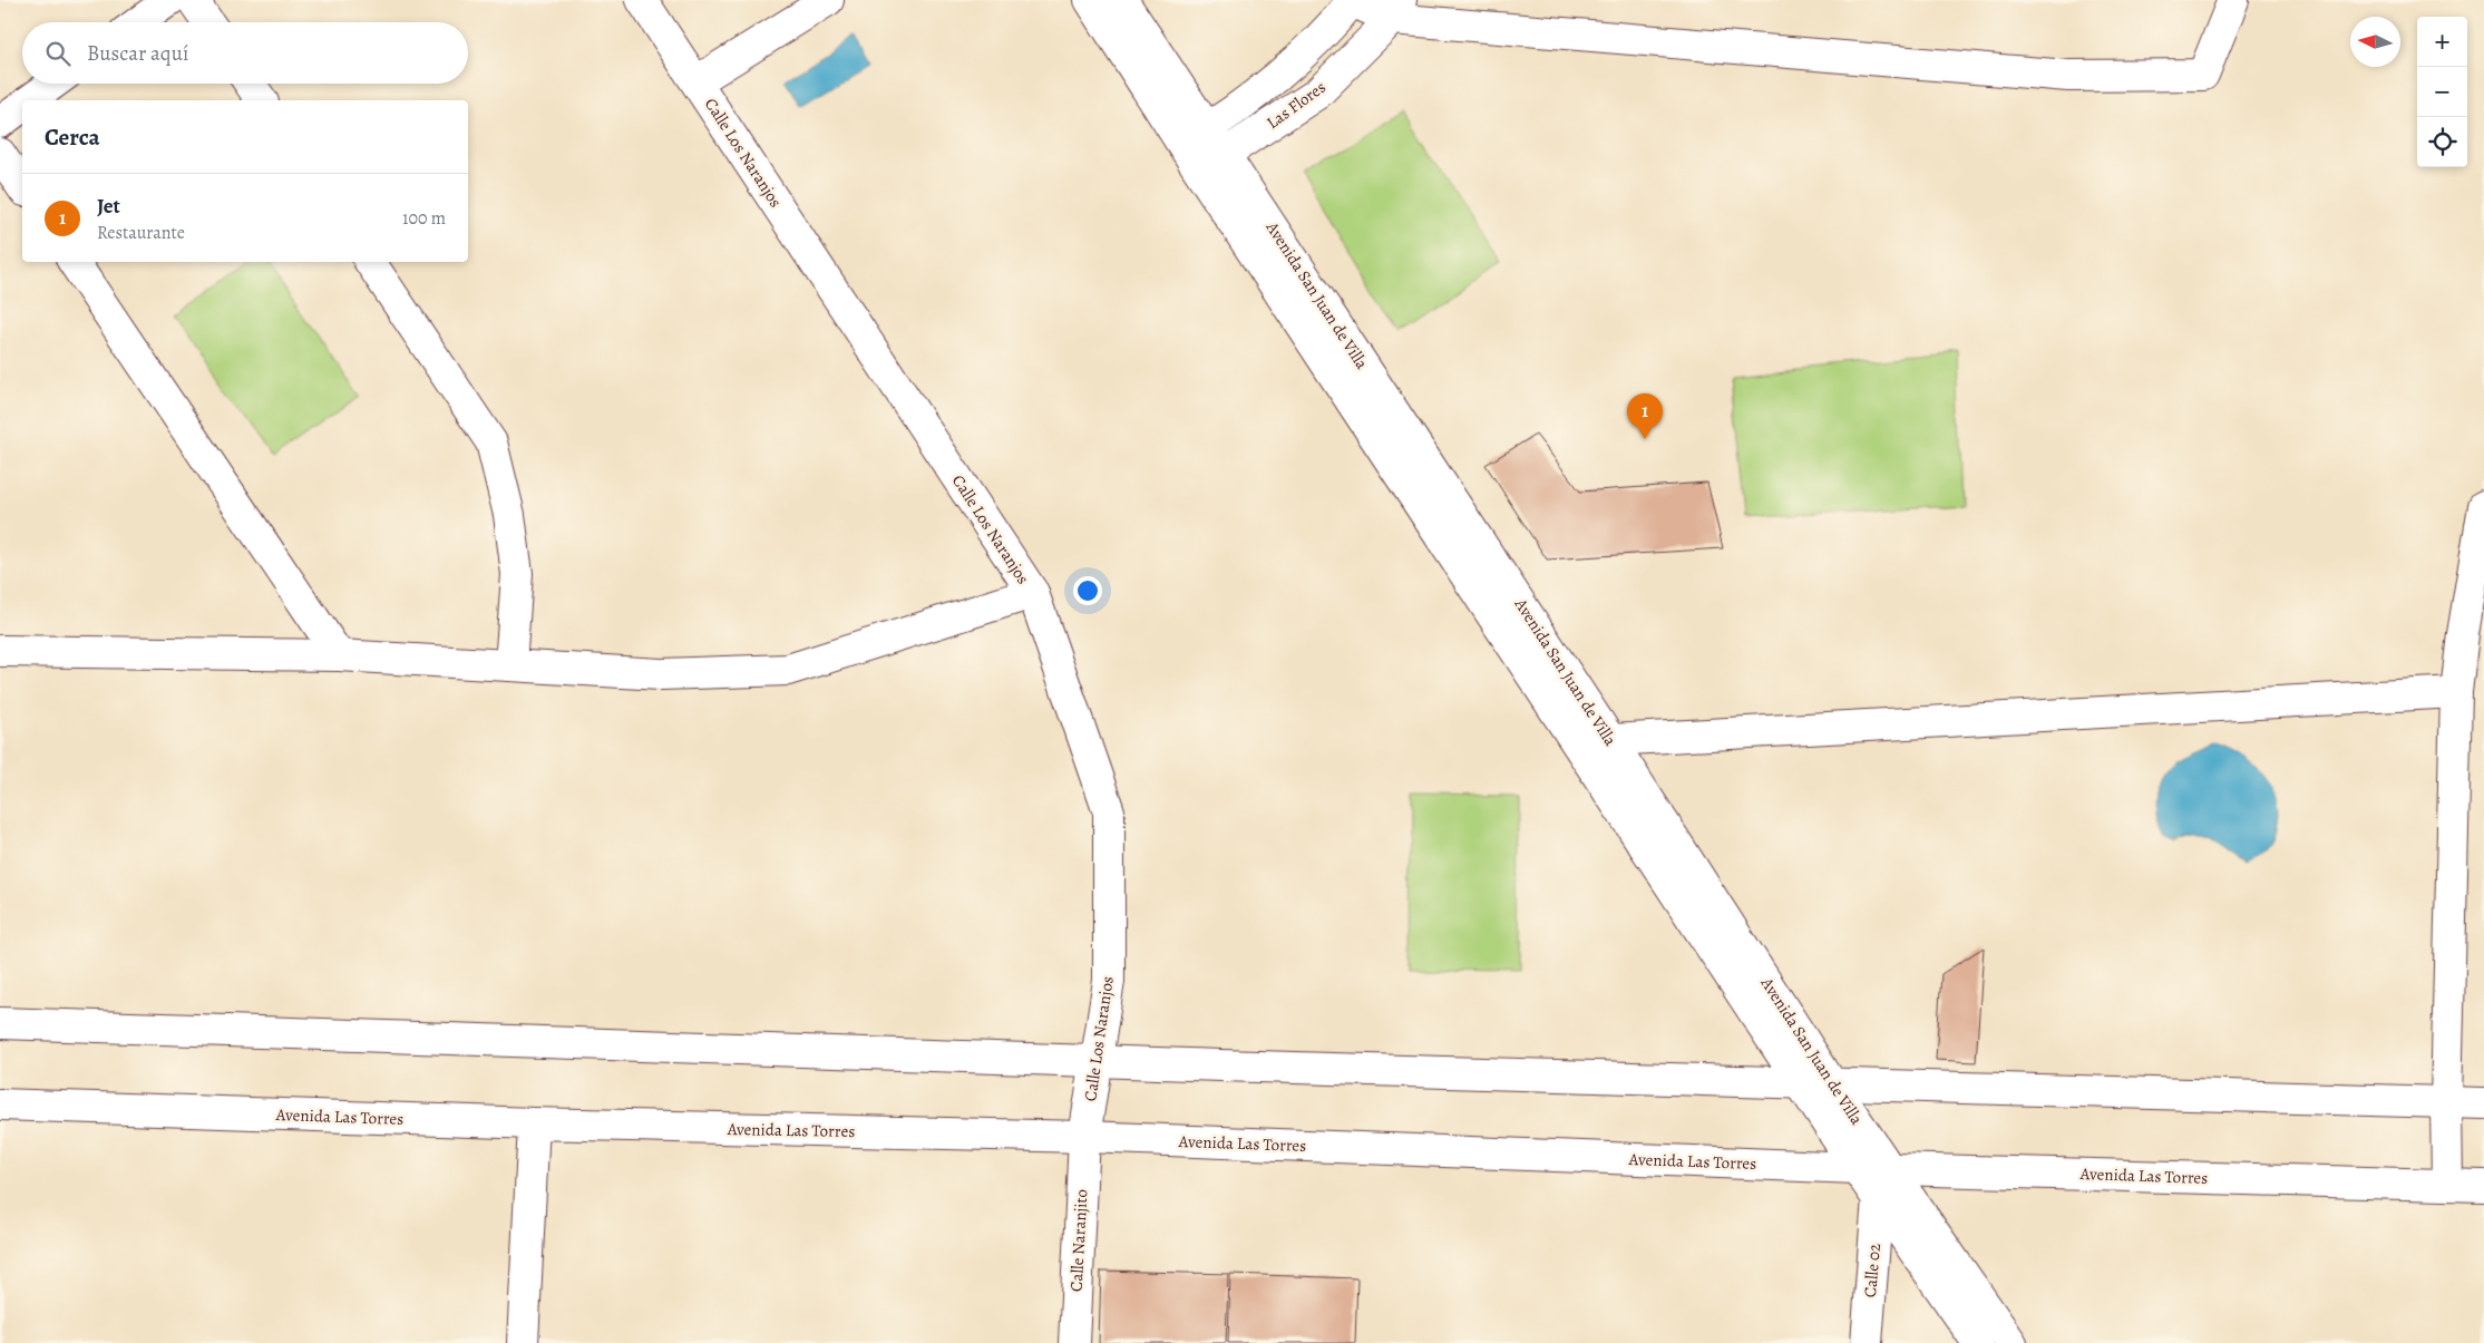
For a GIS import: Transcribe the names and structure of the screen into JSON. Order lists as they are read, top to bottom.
{
  "streets": {
    "street": [
      "Las Flores",
      "Calle Los Naranjos",
      "Avenida San Juan de Villa",
      "Avenida Las Torres",
      "Calle Naranjito",
      "Calle 02"
    ]
  },
  "crossings": [
    ["Las Flores", "Avenida San Juan de Villa"],
    ["Calle Los Naranjos", "Avenida Las Torres"],
    ["Calle Los Naranjos", "Calle Naranjito"],
    ["Avenida San Juan de Villa", "Avenida Las Torres"],
    ["Avenida San Juan de Villa", "Calle 02"],
    ["Avenida Las Torres", "Calle Naranjito"]
  ],
  "north": "left",
  "page": {
    "map_buttons": ["+", "−"],
    "search": "Buscar aquí",
    "heading": "Cerca",
    "list": [
      {
        "mark": "1",
        "name": "Jet",
        "note": "Restaurante",
        "value": "100 m"
      }
    ],
    "pins": "1"
  }
}
